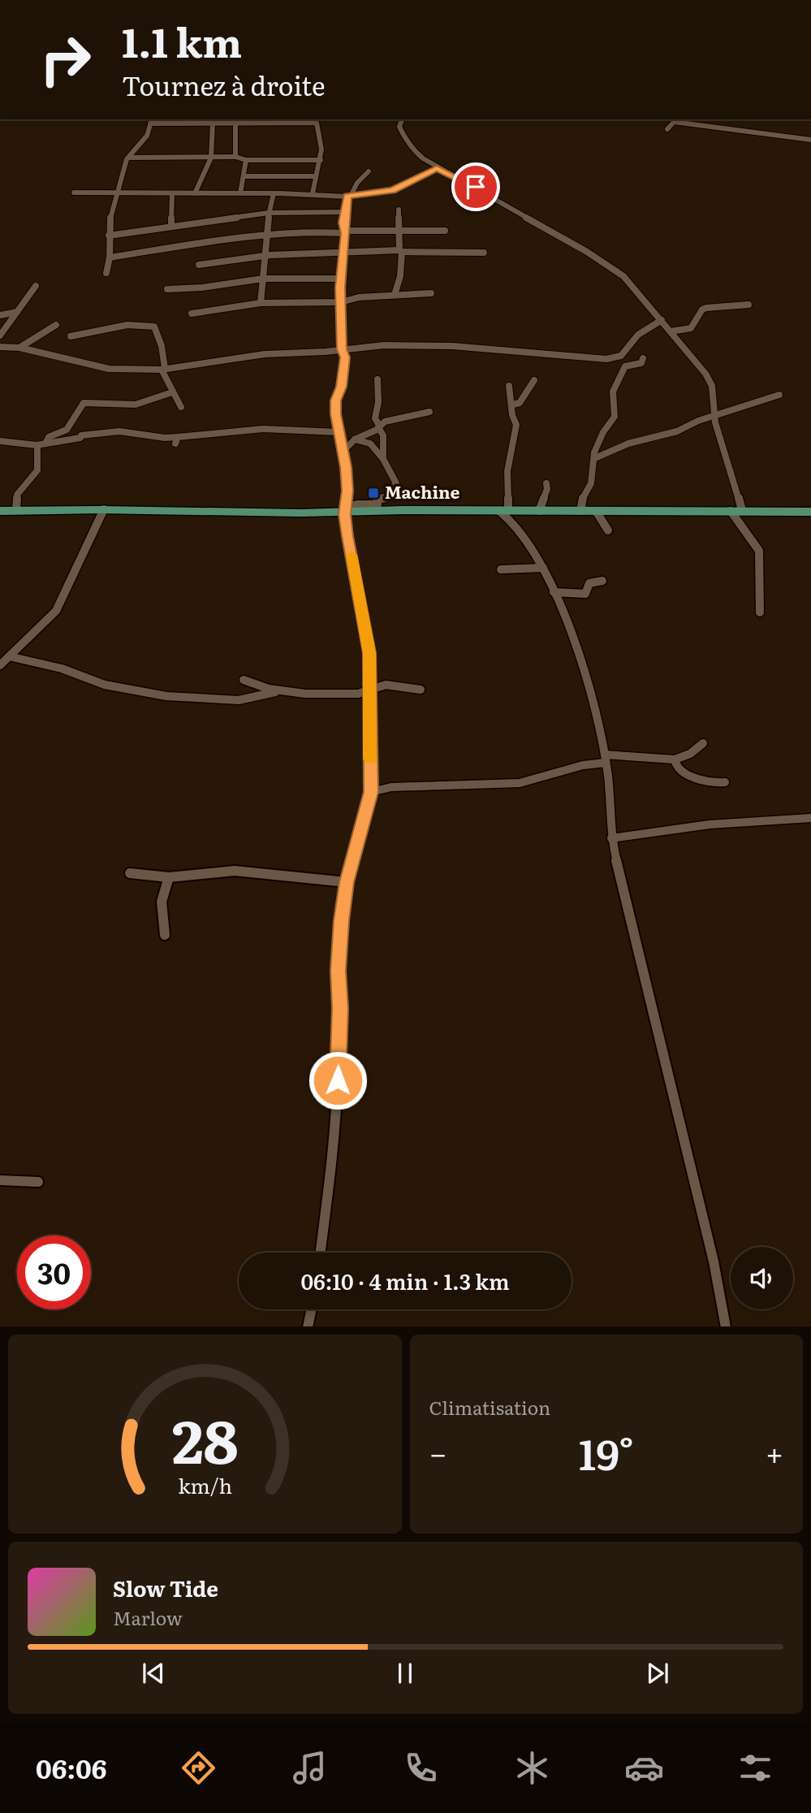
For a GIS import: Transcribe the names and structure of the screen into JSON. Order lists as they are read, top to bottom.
{
  "places": {
    "transit": ["Machine"]
  },
  "page": {
    "turn": ["1.1 km", "Tournez à droite"],
    "limit": "30",
    "trip": "06:10 · 4 min · 1.3 km",
    "tile": "Climatisation",
    "heat": ["−", "19°", "+"],
    "song": ["Slow Tide", "Marlow"],
    "tabs": "06:06",
    "gauge": ["28", "km/h"]
  }
}
